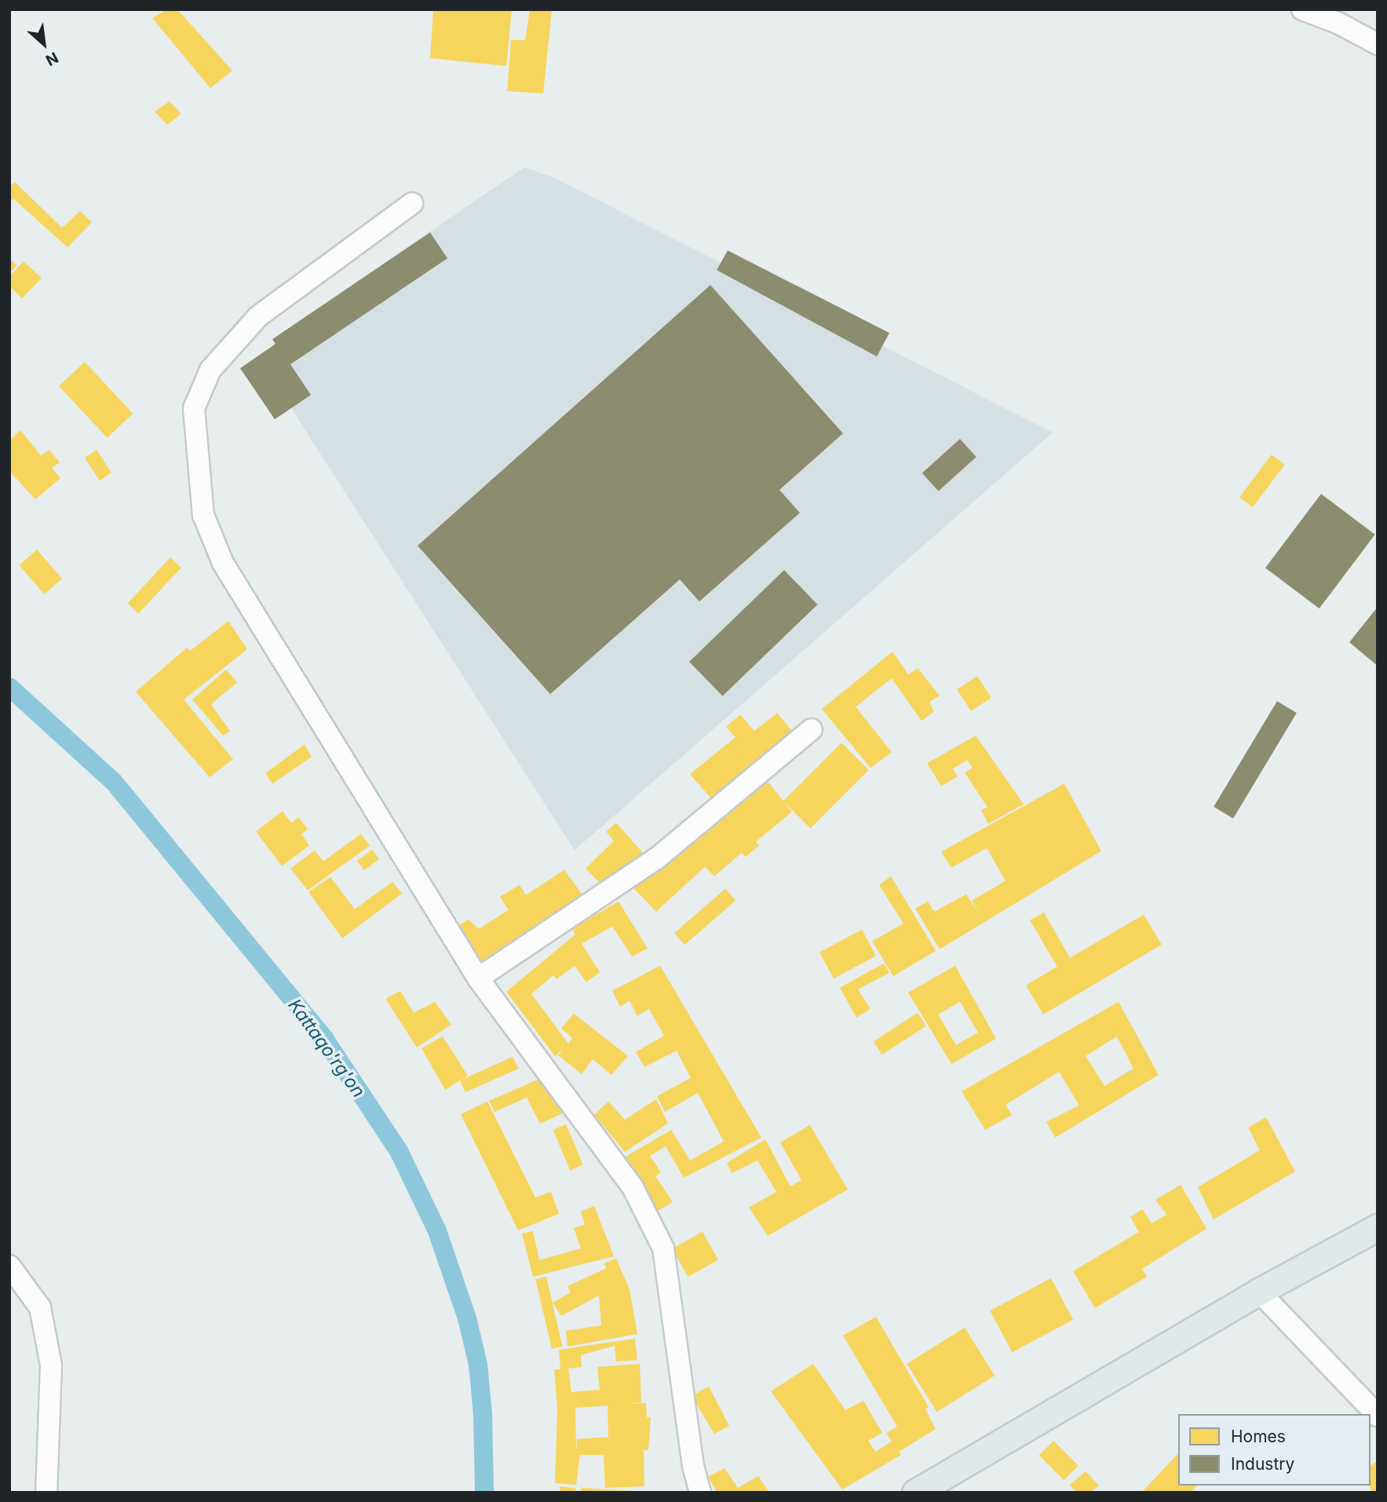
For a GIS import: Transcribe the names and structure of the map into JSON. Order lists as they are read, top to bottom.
{
  "water": ["Kattaqo'rg'on"],
  "legend": ["Homes", "Industry"],
  "north": "bottom right"
}
